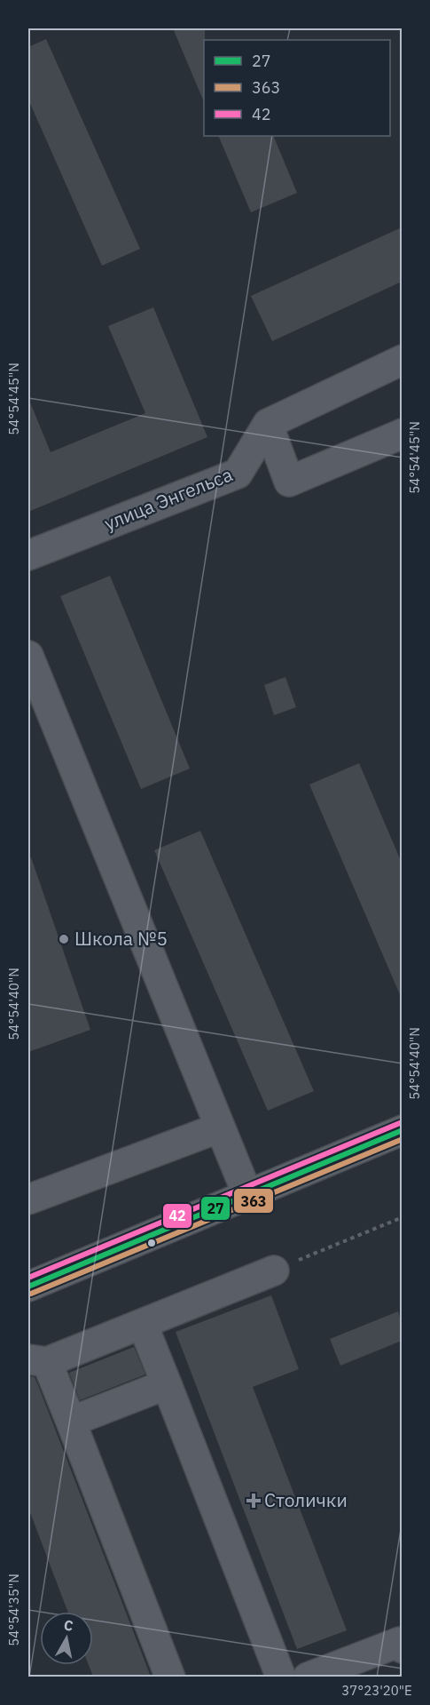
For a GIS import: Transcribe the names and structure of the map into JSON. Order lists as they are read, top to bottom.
{
  "streets": {
    "street": ["улица Энгельса"]
  },
  "places": {
    "other": ["Школа №5"],
    "health": ["Столички"]
  },
  "lines": ["transit line 42", "transit line 27", "transit line 363"],
  "legend": ["27", "363", "42"],
  "north": "top",
  "coordinates": [
    "54°54'45\"N",
    "54°54'40\"N",
    "54°54'35\"N",
    "37°23'20\"E"
  ]
}
